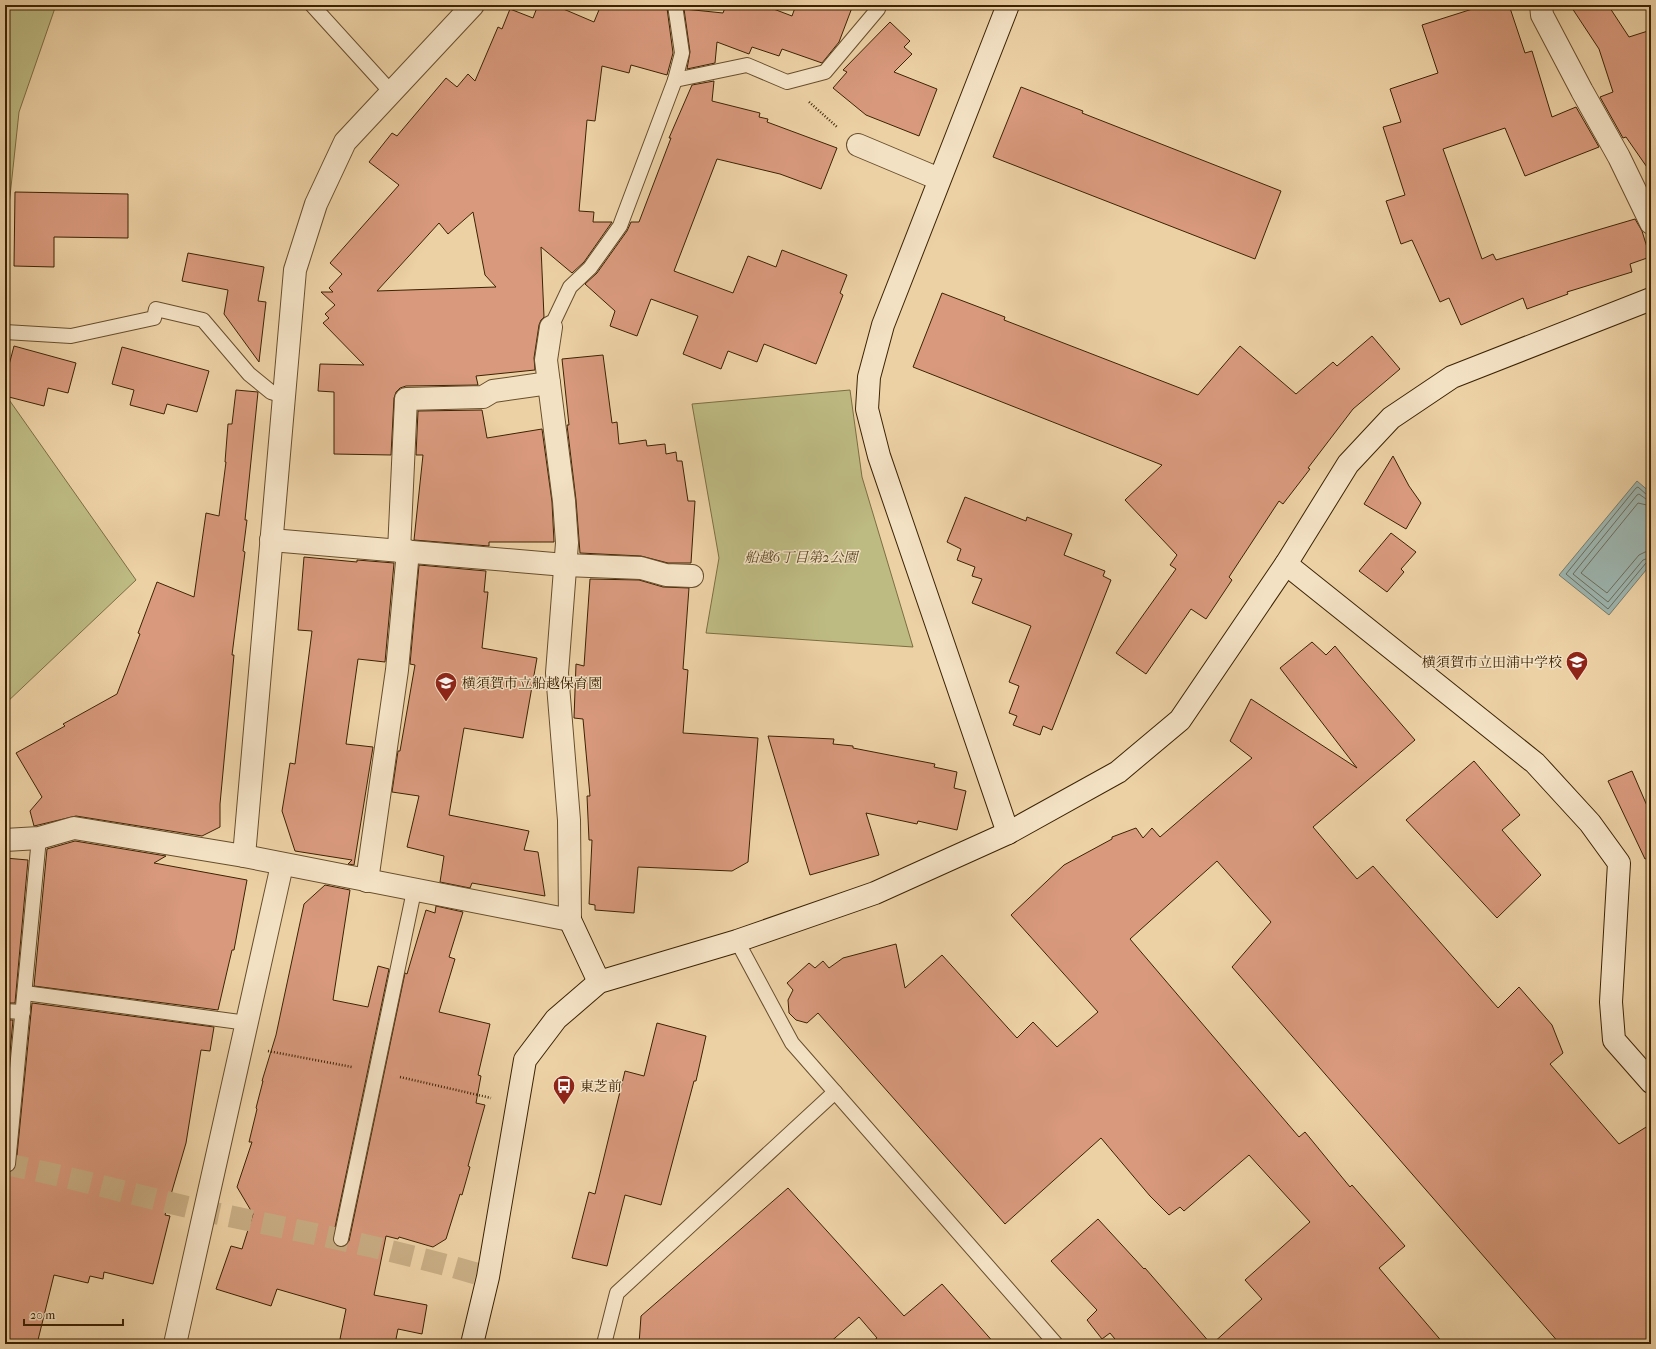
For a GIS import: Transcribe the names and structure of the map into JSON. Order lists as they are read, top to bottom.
{
  "parks": ["船越6丁目第2公園"],
  "places": {
    "school or university": ["横須賀市立田浦中学校", "横須賀市立船越保育園"],
    "bus stop": ["東芝前"]
  },
  "scale_bar": "20 m"
}
